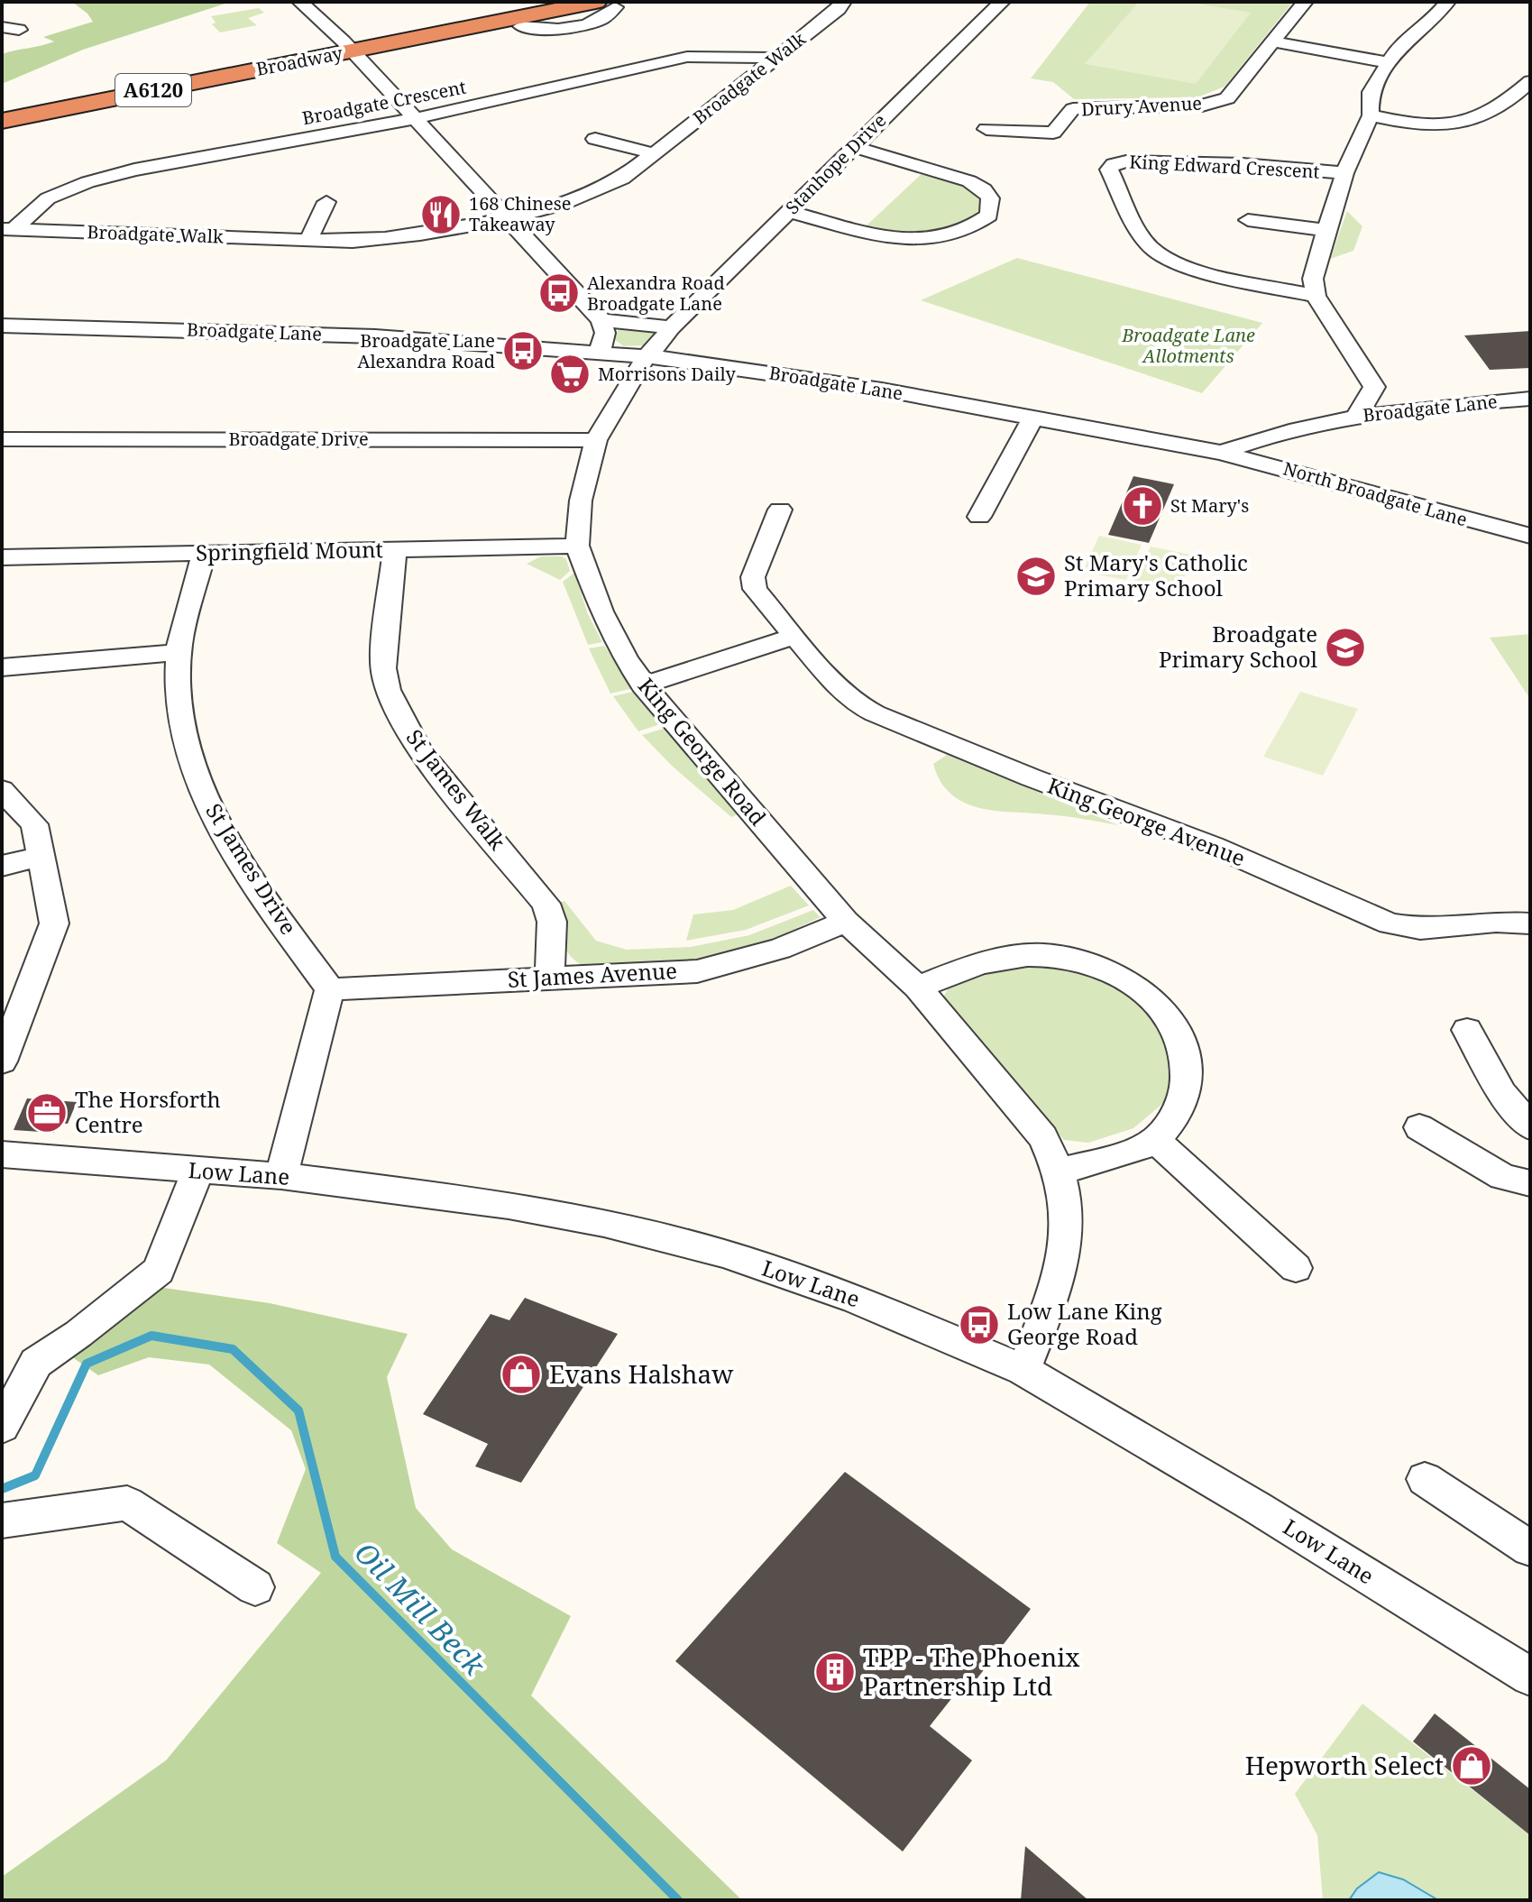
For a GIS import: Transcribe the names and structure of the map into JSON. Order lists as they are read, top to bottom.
{
  "streets": {
    "highway": ["Broadway", "A6120"],
    "street": [
      "Broadgate Walk",
      "Broadgate Crescent",
      "Drury Avenue",
      "Stanhope Drive",
      "King Edward Crescent",
      "Broadgate Lane",
      "Broadgate Drive",
      "North Broadgate Lane",
      "Springfield Mount",
      "King George Road",
      "St James Walk",
      "King George Avenue",
      "St James Drive",
      "St James Avenue",
      "Low Lane"
    ]
  },
  "crossings": [
    ["Broadgate Walk", "Broadgate Crescent"],
    ["Stanhope Drive", "Broadgate Lane"],
    ["Stanhope Drive", "King George Road"],
    ["Broadgate Lane", "North Broadgate Lane"],
    ["Broadgate Lane", "King George Road"],
    ["Broadgate Drive", "King George Road"],
    ["Springfield Mount", "King George Road"],
    ["Springfield Mount", "St James Walk"],
    ["Springfield Mount", "St James Drive"],
    ["King George Road", "St James Avenue"],
    ["King George Road", "Low Lane"],
    ["St James Walk", "St James Avenue"],
    ["St James Drive", "St James Avenue"]
  ],
  "water": ["Oil Mill Beck"],
  "parks": ["Broadgate Lane Allotments"],
  "places": {
    "restaurant": ["168 Chinese Takeaway"],
    "bus stop": ["Alexandra Road Broadgate Lane", "Broadgate Lane Alexandra Road", "Low Lane King George Road"],
    "supermarket": ["Morrisons Daily"],
    "church": ["St Mary's"],
    "school or university": ["St Mary's Catholic Primary School", "Broadgate Primary School"],
    "office": ["The Horsforth Centre"],
    "shop": ["Evans Halshaw", "Hepworth Select"],
    "building": ["TPP - The Phoenix Partnership Ltd"]
  }
}
